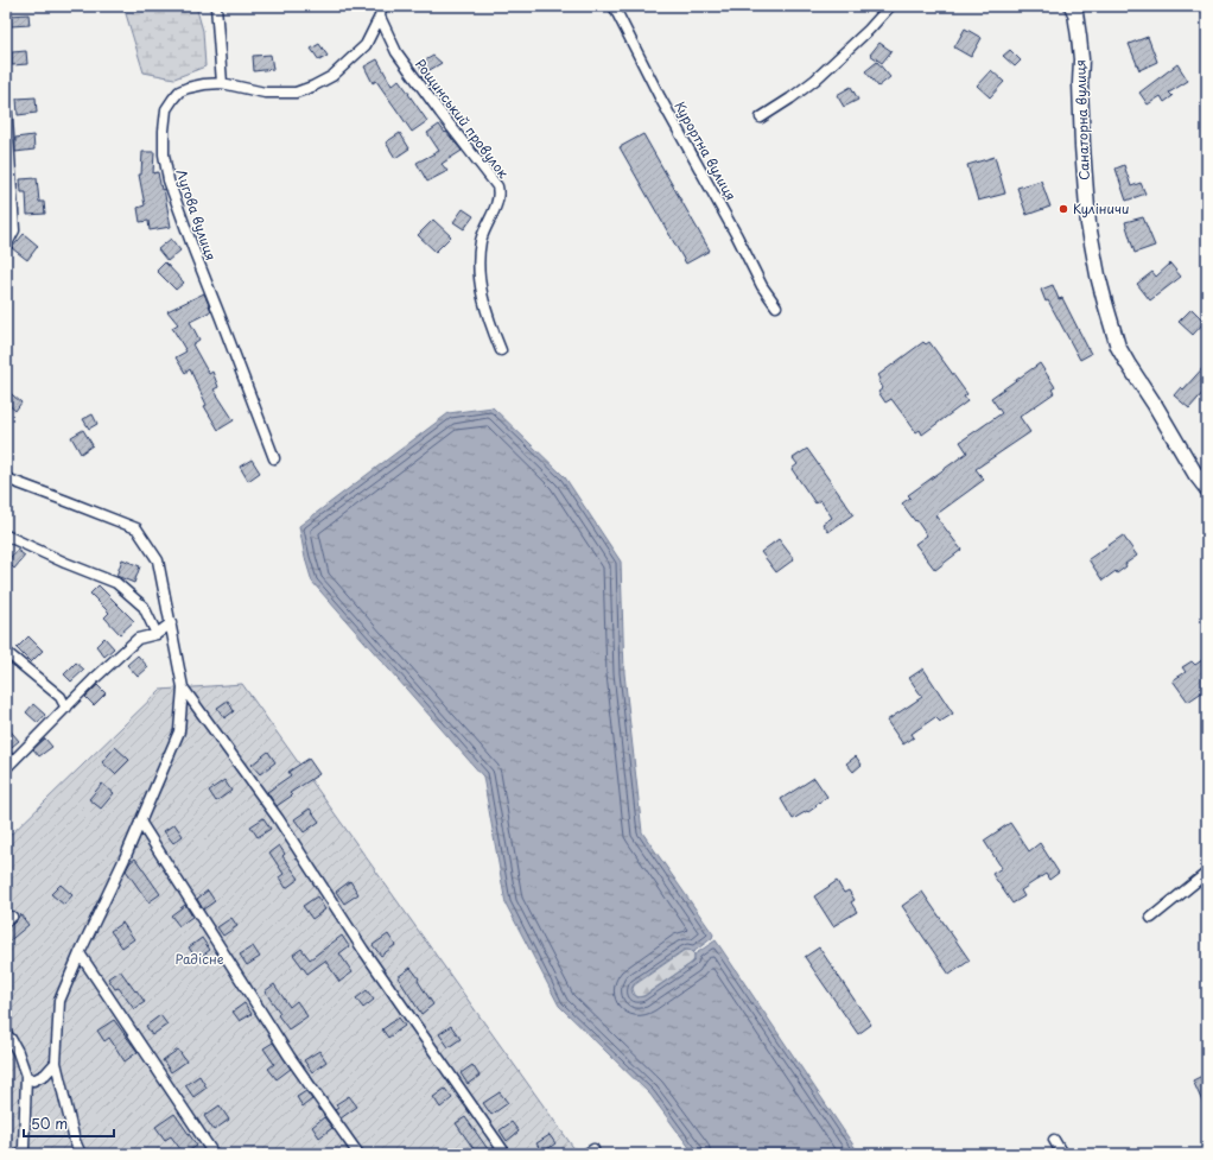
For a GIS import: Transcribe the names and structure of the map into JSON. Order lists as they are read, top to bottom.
{
  "streets": {
    "street": [
      "Рощинський провулок",
      "Санаторна вулиця",
      "Курортна вулиця",
      "Лугова вулиця"
    ]
  },
  "crossings": [
    ["Рощинський провулок", "Лугова вулиця"]
  ],
  "parks": ["Радісне"],
  "places": ["Куліничи"],
  "scale_bar": "50 m"
}
